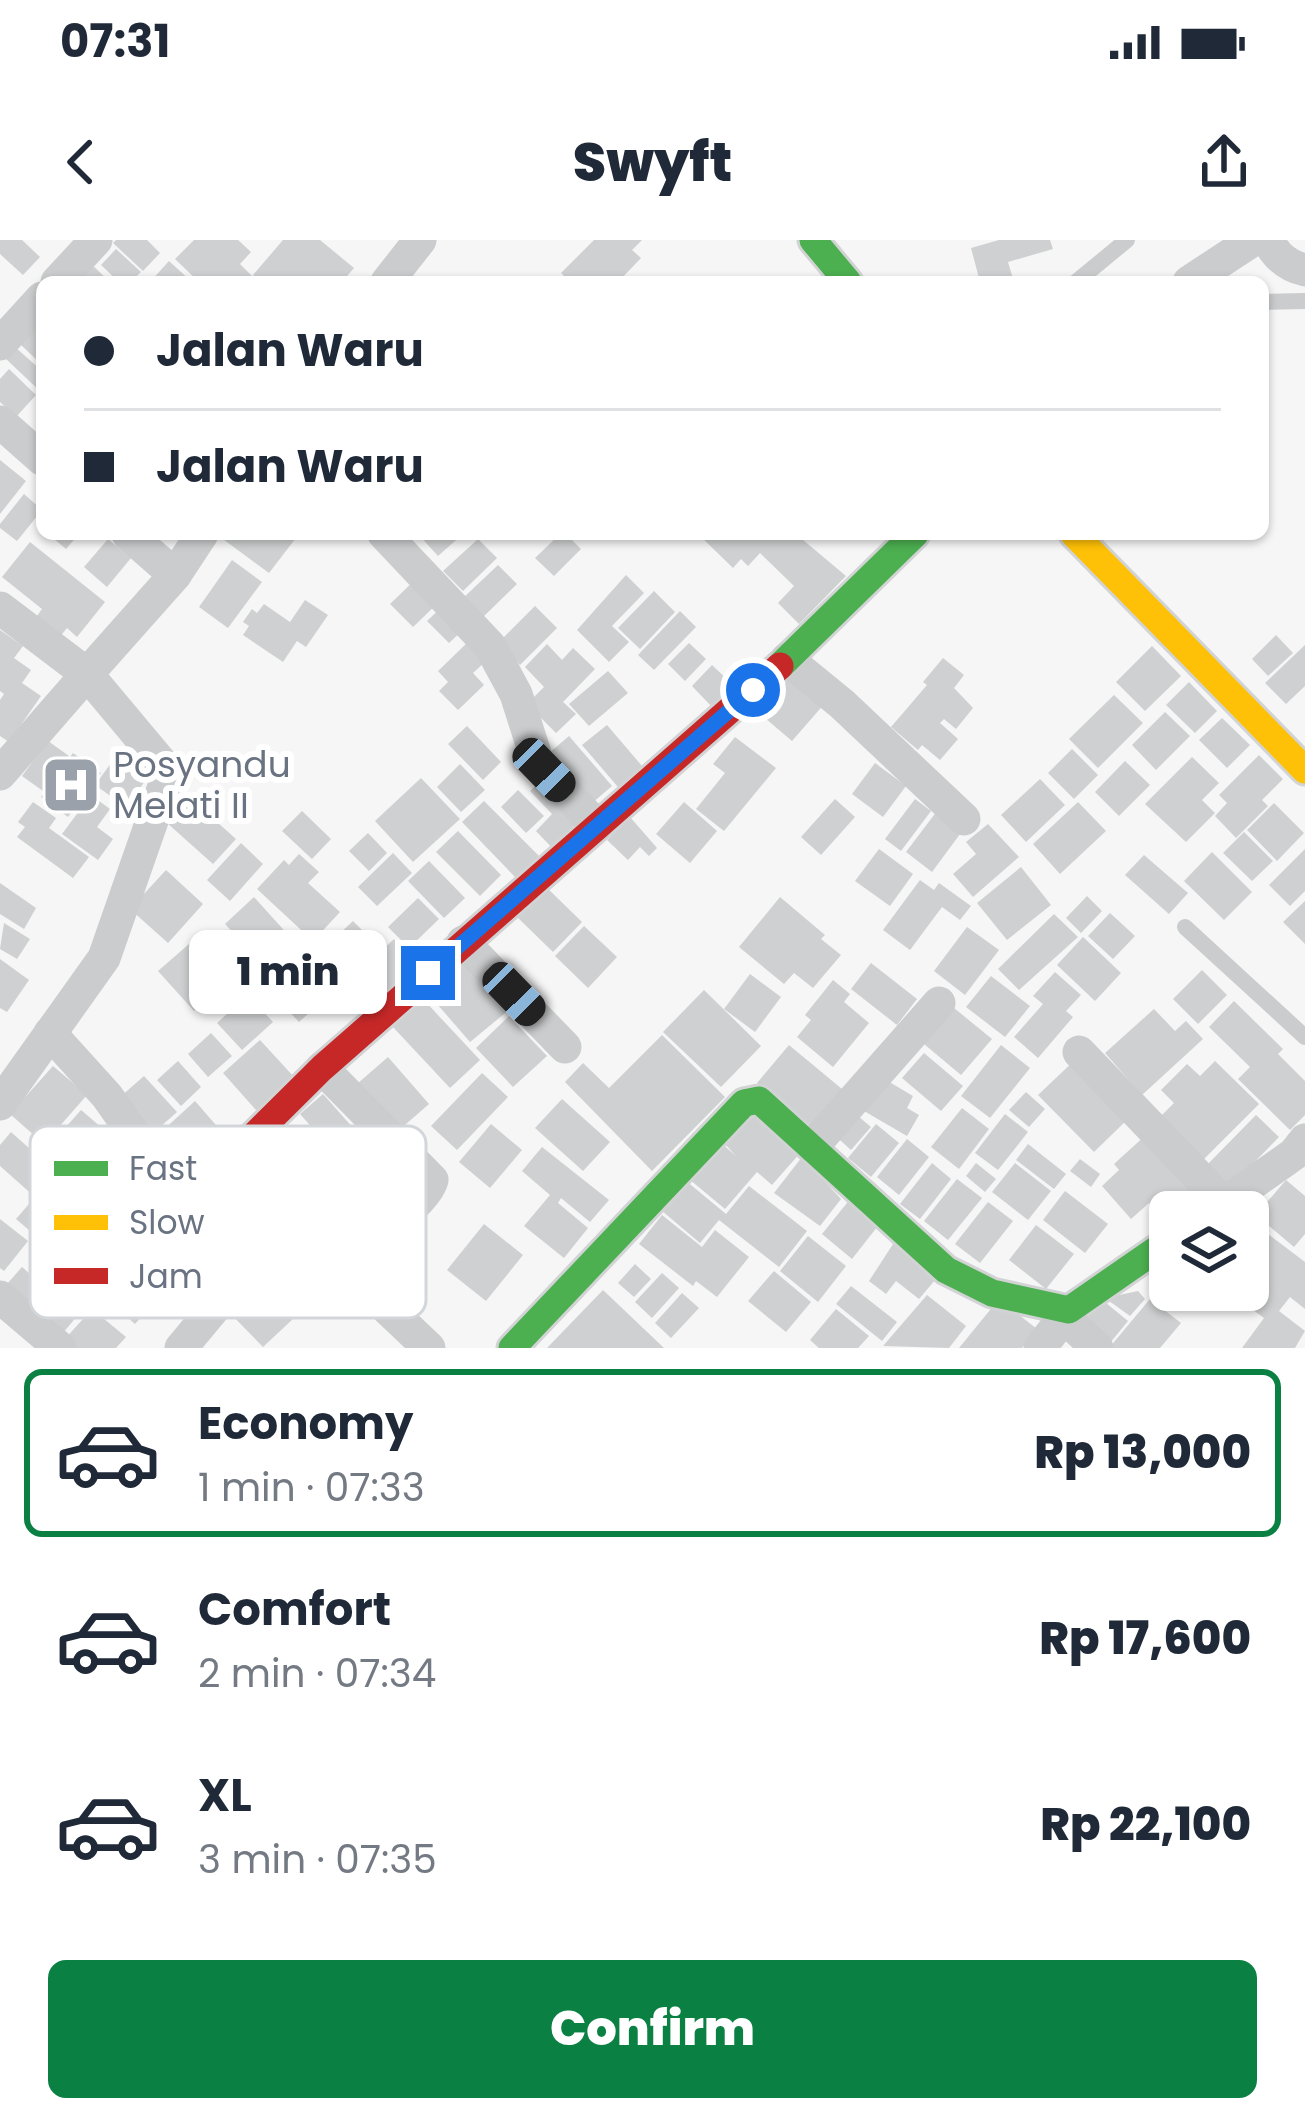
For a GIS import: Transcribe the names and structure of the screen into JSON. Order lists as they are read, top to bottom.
{
  "places": {
    "hospital": ["Posyandu Melati II"]
  },
  "legend": ["Fast", "Slow", "Jam"],
  "page": {
    "status": "07:31",
    "header": "Swyft",
    "banner": ["Jalan Waru", "Jalan Waru"],
    "bubble": "1 min",
    "list": [
      {
        "name": "Economy",
        "note": "1 min · 07:33",
        "value": "Rp 13,000"
      },
      {
        "name": "Comfort",
        "note": "2 min · 07:34",
        "value": "Rp 17,600"
      },
      {
        "name": "XL",
        "note": "3 min · 07:35",
        "value": "Rp 22,100"
      }
    ],
    "buttons": "Confirm"
  }
}
